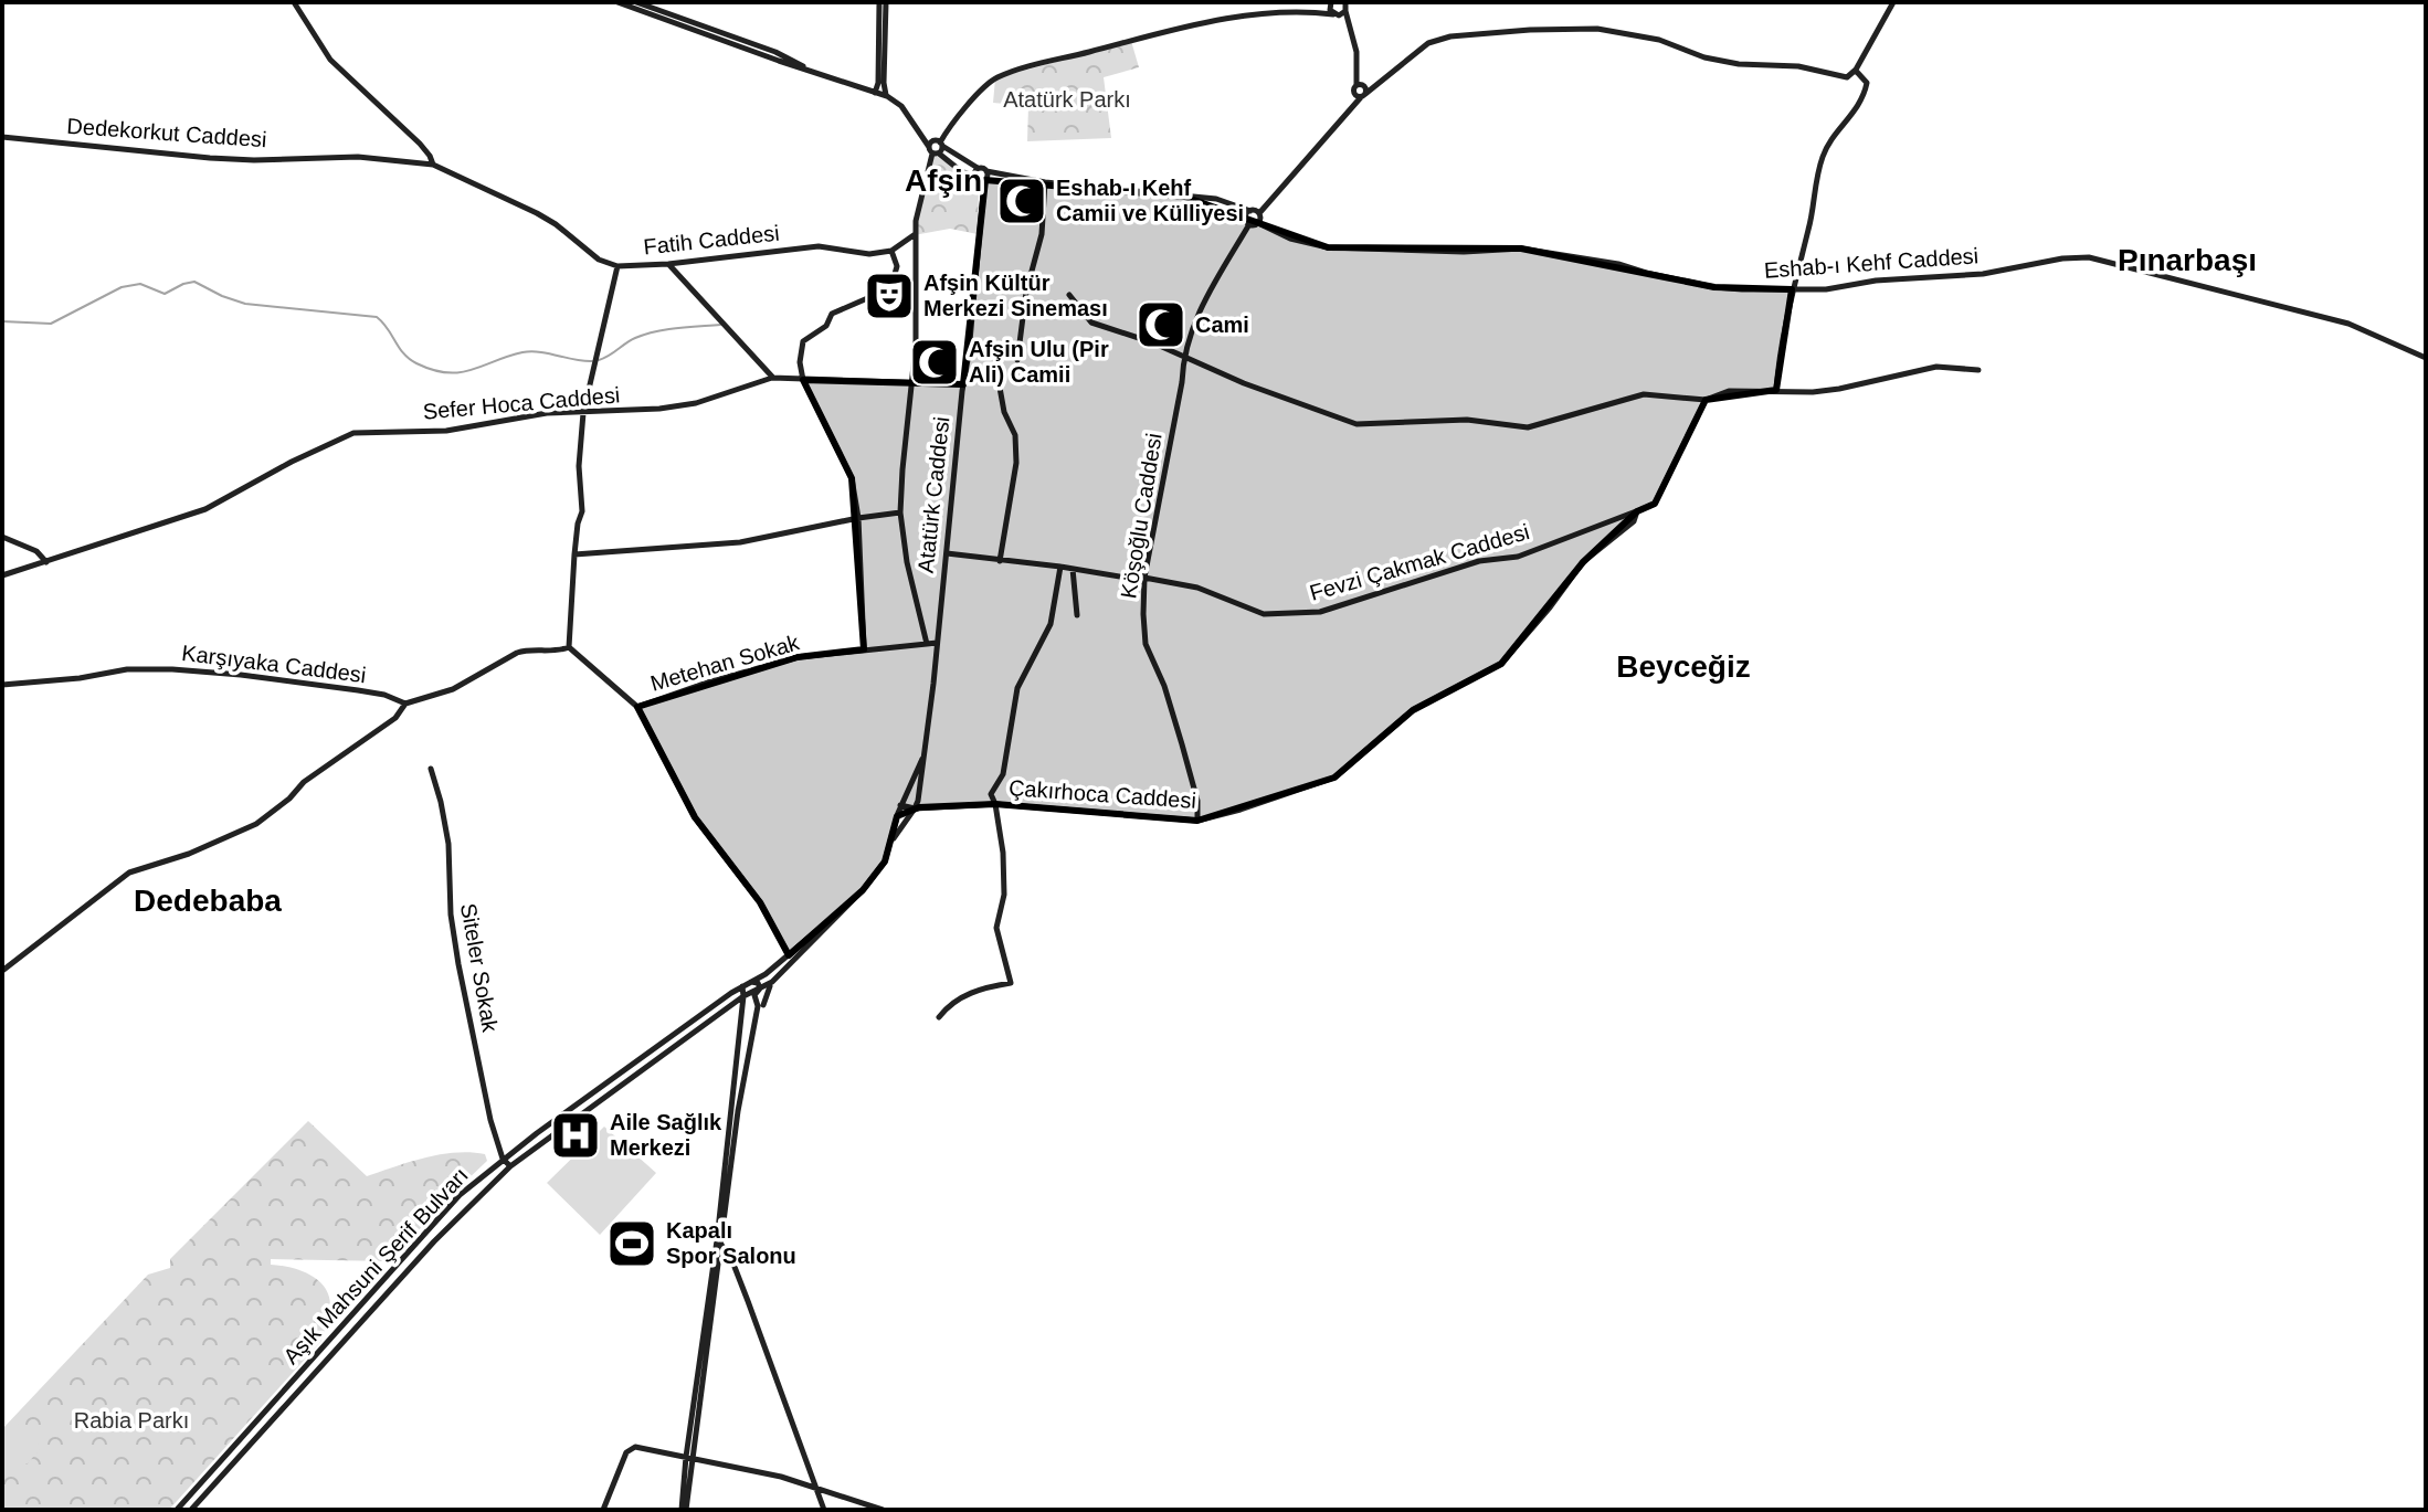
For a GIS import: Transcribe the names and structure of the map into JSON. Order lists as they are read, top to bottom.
{
  "streets": {
    "street": [
      "Dedekorkut Caddesi",
      "Fatih Caddesi",
      "Eshab-ı Kehf Caddesi",
      "Sefer Hoca Caddesi",
      "Atatürk Caddesi",
      "Köşoğlu Caddesi",
      "Fevzi Çakmak Caddesi",
      "Metehan Sokak",
      "Karşıyaka Caddesi",
      "Çakırhoca Caddesi",
      "Siteler Sokak",
      "Aşık Mahsuni Şerif Bulvarı"
    ]
  },
  "crossings": [
    ["Dedekorkut Caddesi", "Fatih Caddesi"],
    ["Sefer Hoca Caddesi", "Atatürk Caddesi"],
    ["Atatürk Caddesi", "Fevzi Çakmak Caddesi"],
    ["Atatürk Caddesi", "Metehan Sokak"],
    ["Atatürk Caddesi", "Çakırhoca Caddesi"],
    ["Atatürk Caddesi", "Aşık Mahsuni Şerif Bulvarı"],
    ["Köşoğlu Caddesi", "Fevzi Çakmak Caddesi"],
    ["Köşoğlu Caddesi", "Çakırhoca Caddesi"],
    ["Fevzi Çakmak Caddesi", "Çakırhoca Caddesi"],
    ["Siteler Sokak", "Aşık Mahsuni Şerif Bulvarı"]
  ],
  "districts": [
    "Afşin",
    "Pınarbaşı",
    "Beyceğiz",
    "Dedebaba"
  ],
  "parks": ["Atatürk Parkı", "Rabia Parkı"],
  "places": {
    "mosque": ["Eshab-ı Kehf Camii ve Külliyesi", "Cami", "Afşin Ulu (Pir Ali) Camii"],
    "theatre": ["Afşin Kültür Merkezi Sineması"],
    "hospital": ["Aile Sağlık Merkezi"],
    "sports": ["Kapalı Spor Salonu"]
  }
}
